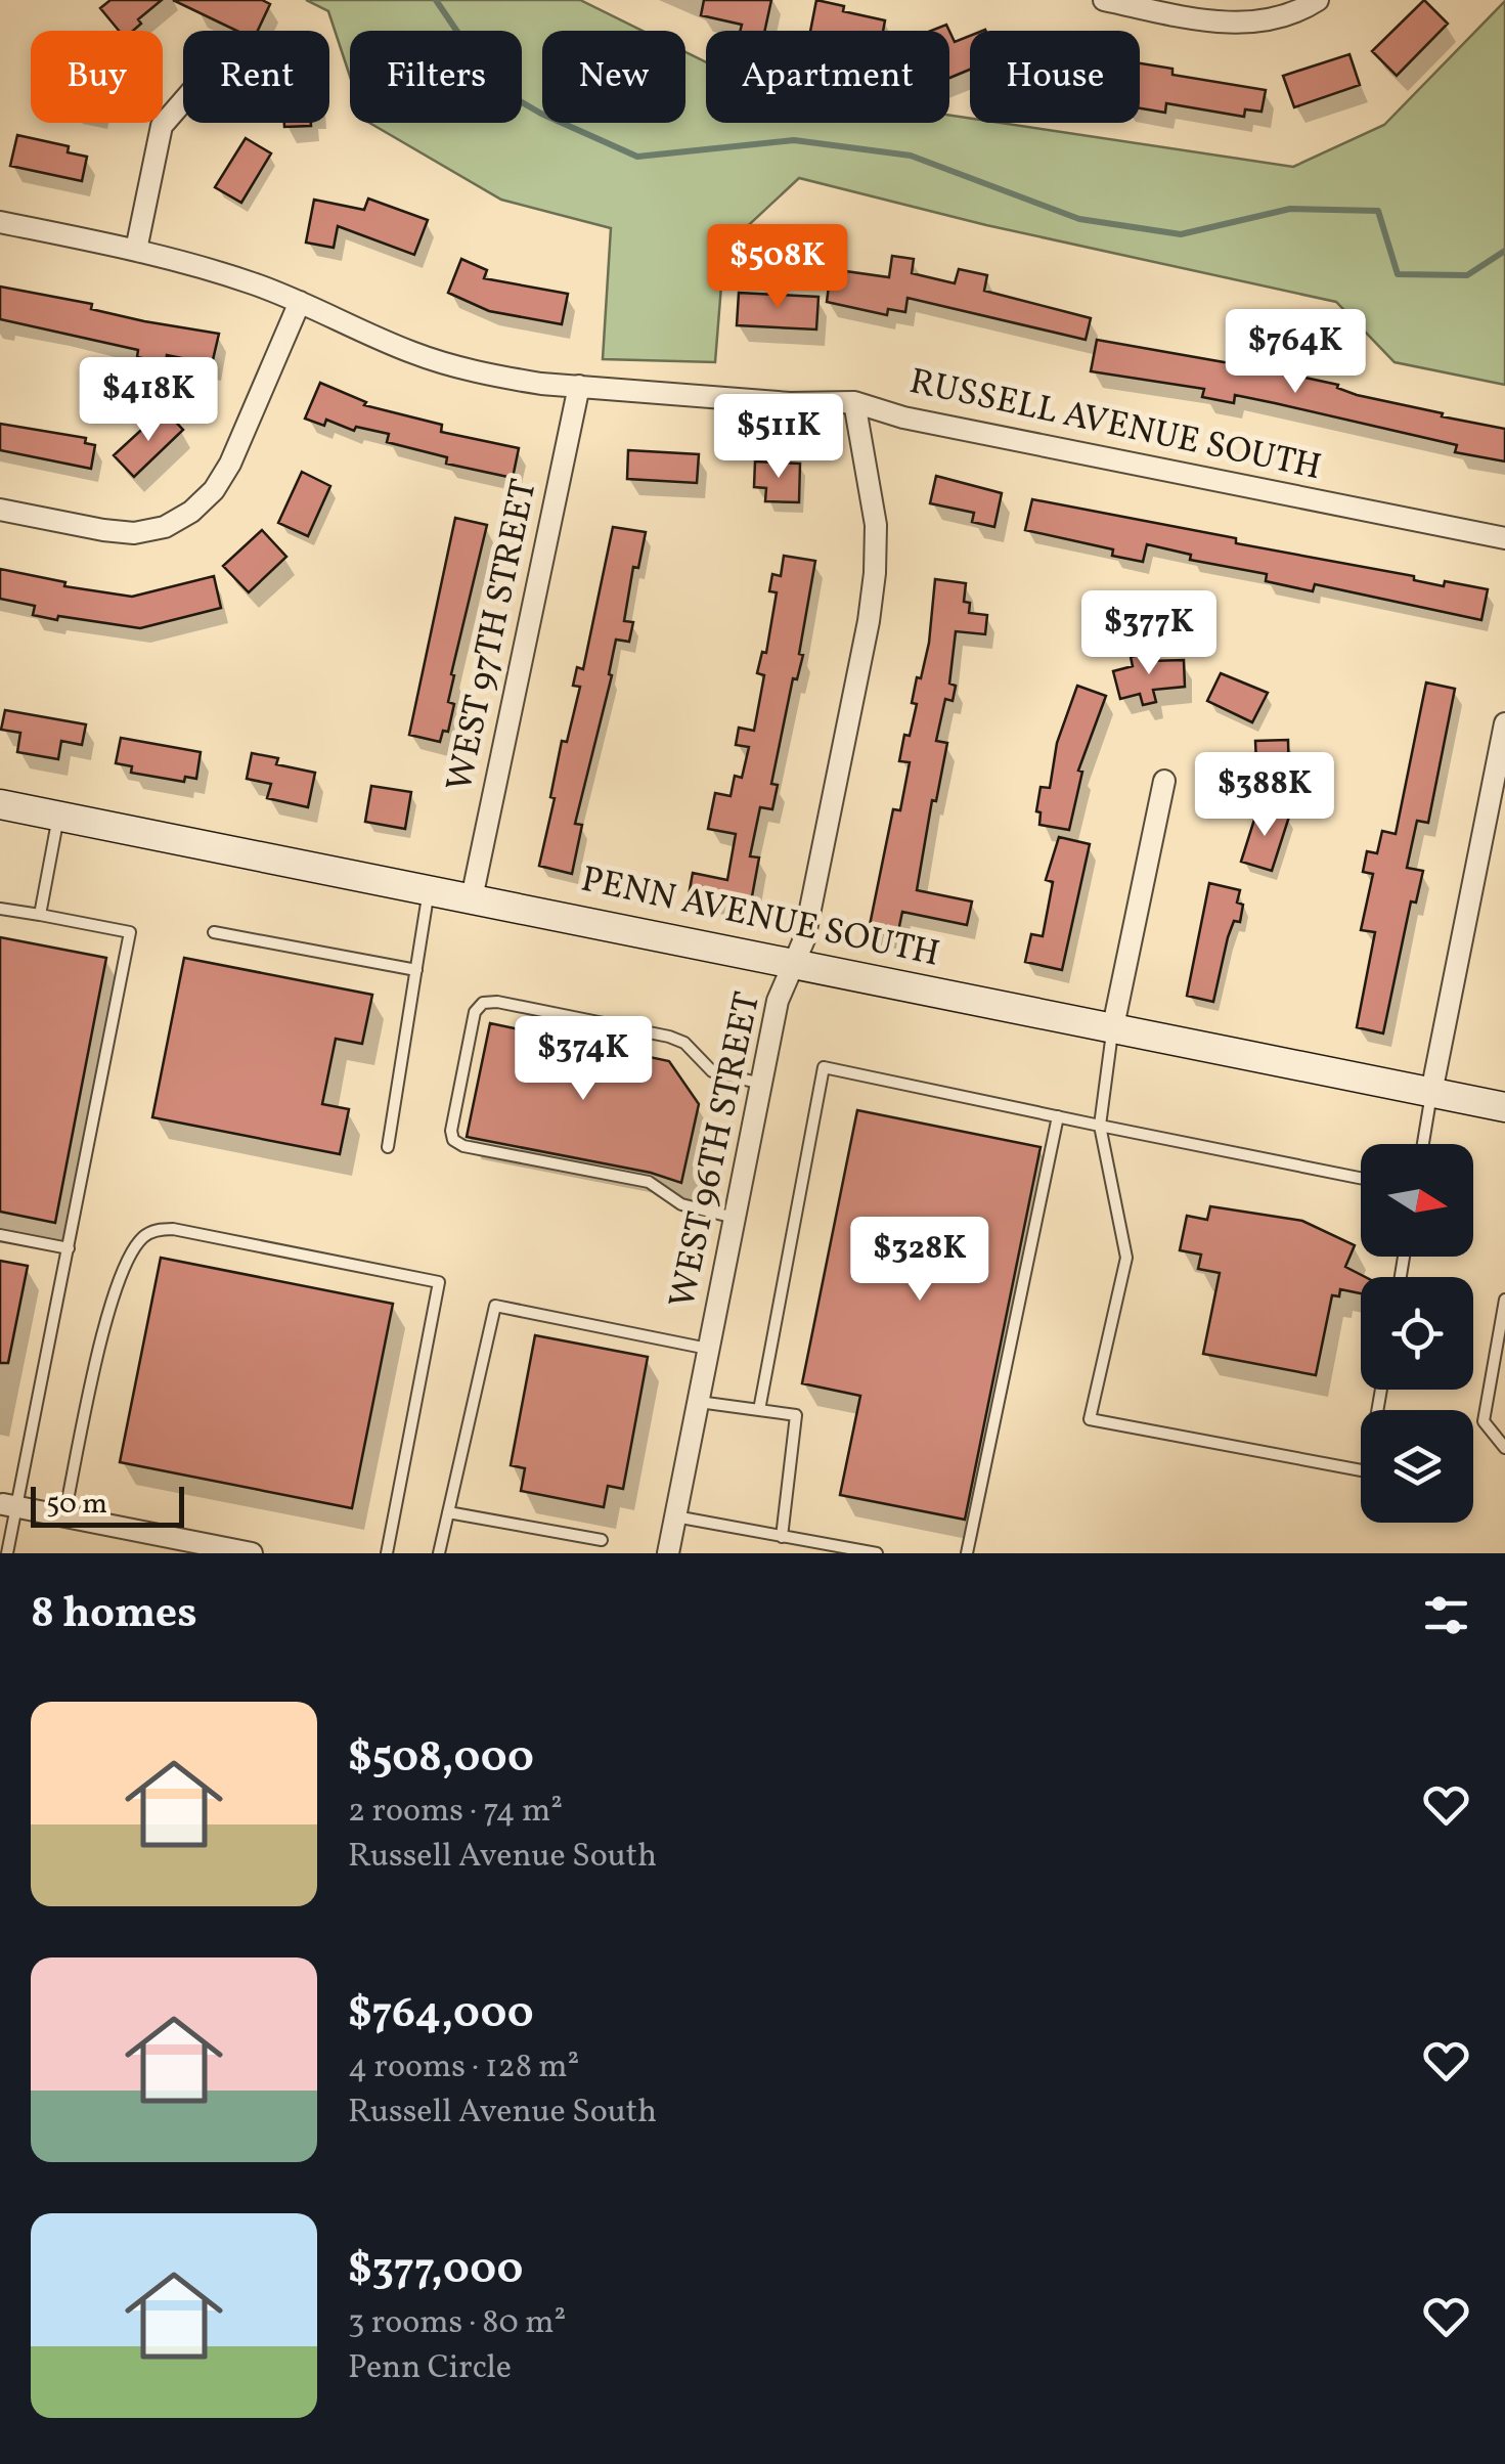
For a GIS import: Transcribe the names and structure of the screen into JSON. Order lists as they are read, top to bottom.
{
  "streets": {
    "main road": ["PENN AVENUE SOUTH"],
    "street": ["RUSSELL AVENUE SOUTH", "WEST 97TH STREET", "WEST 96TH STREET"]
  },
  "crossings": [
    ["RUSSELL AVENUE SOUTH", "WEST 97TH STREET"],
    ["RUSSELL AVENUE SOUTH", "WEST 96TH STREET"],
    ["WEST 97TH STREET", "PENN AVENUE SOUTH"],
    ["PENN AVENUE SOUTH", "WEST 96TH STREET"]
  ],
  "scale_bar": "50 m",
  "north": "right",
  "page": {
    "chip": [
      "Buy",
      "Rent",
      "Filters",
      "New",
      "Apartment",
      "House"
    ],
    "price": [
      "$508K",
      "$764K",
      "$418K",
      "$511K",
      "$377K",
      "$388K",
      "$374K",
      "$328K"
    ],
    "scale": "50 m",
    "heading": "8 homes",
    "list": [
      {
        "name": "$508,000",
        "note": "2 rooms · 74 m² · Russell Avenue South"
      },
      {
        "name": "$764,000",
        "note": "4 rooms · 128 m² · Russell Avenue South"
      },
      {
        "name": "$377,000",
        "note": "3 rooms · 80 m² · Penn Circle"
      }
    ]
  }
}
